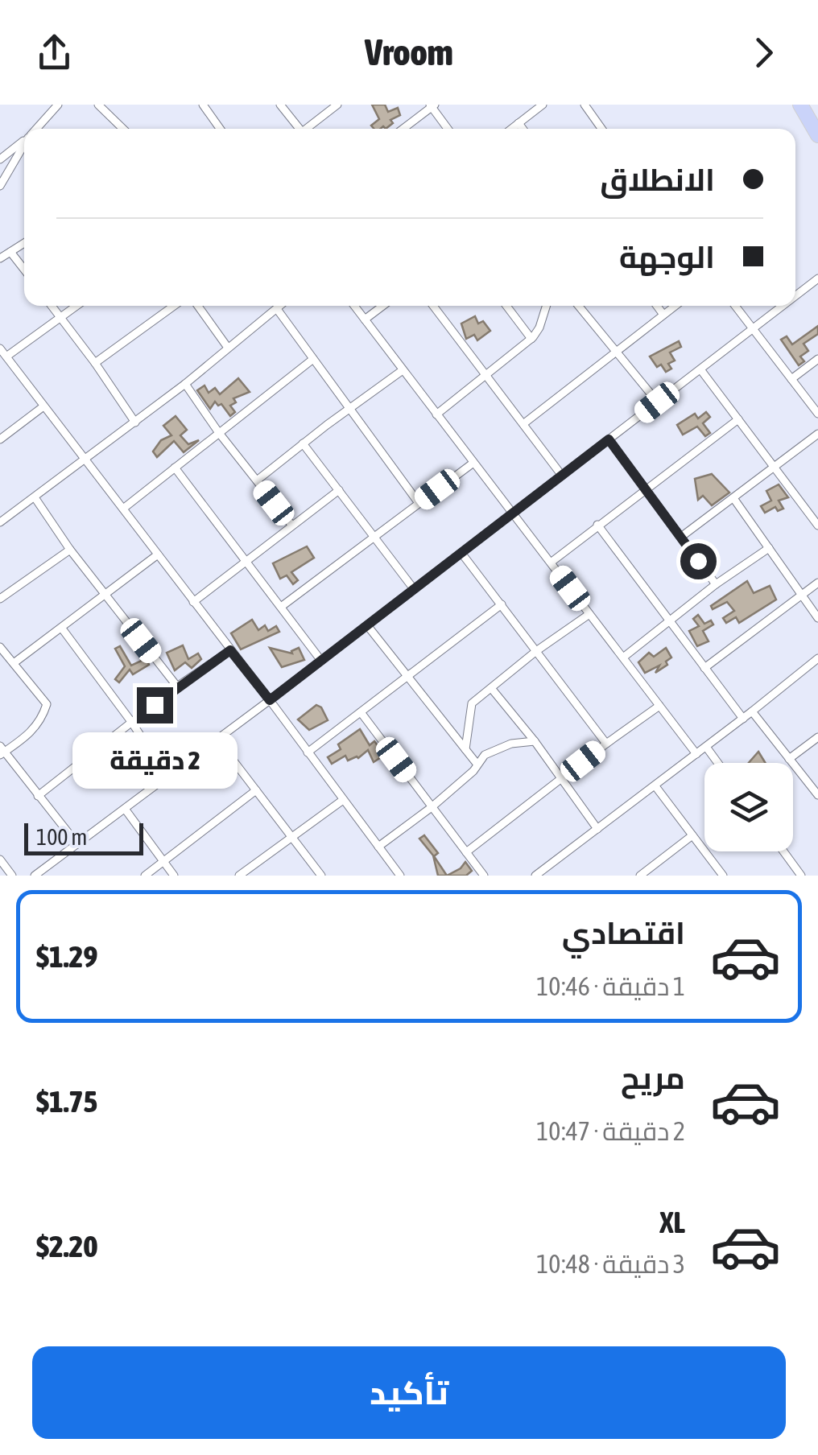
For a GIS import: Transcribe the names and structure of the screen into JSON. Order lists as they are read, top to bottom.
{
  "scale_bar": "100 m",
  "page": {
    "header": "Vroom",
    "banner": ["الانطلاق", "الوجهة"],
    "bubble": "2 دقيقة",
    "scale": "100 m",
    "list": [
      {
        "name": "اقتصادي",
        "note": "1 دقيقة · 10:46",
        "value": "$1.29"
      },
      {
        "name": "مريح",
        "note": "2 دقيقة · 10:47",
        "value": "$1.75"
      },
      {
        "name": "XL",
        "note": "3 دقيقة · 10:48",
        "value": "$2.20"
      }
    ],
    "buttons": "تأكيد"
  }
}
